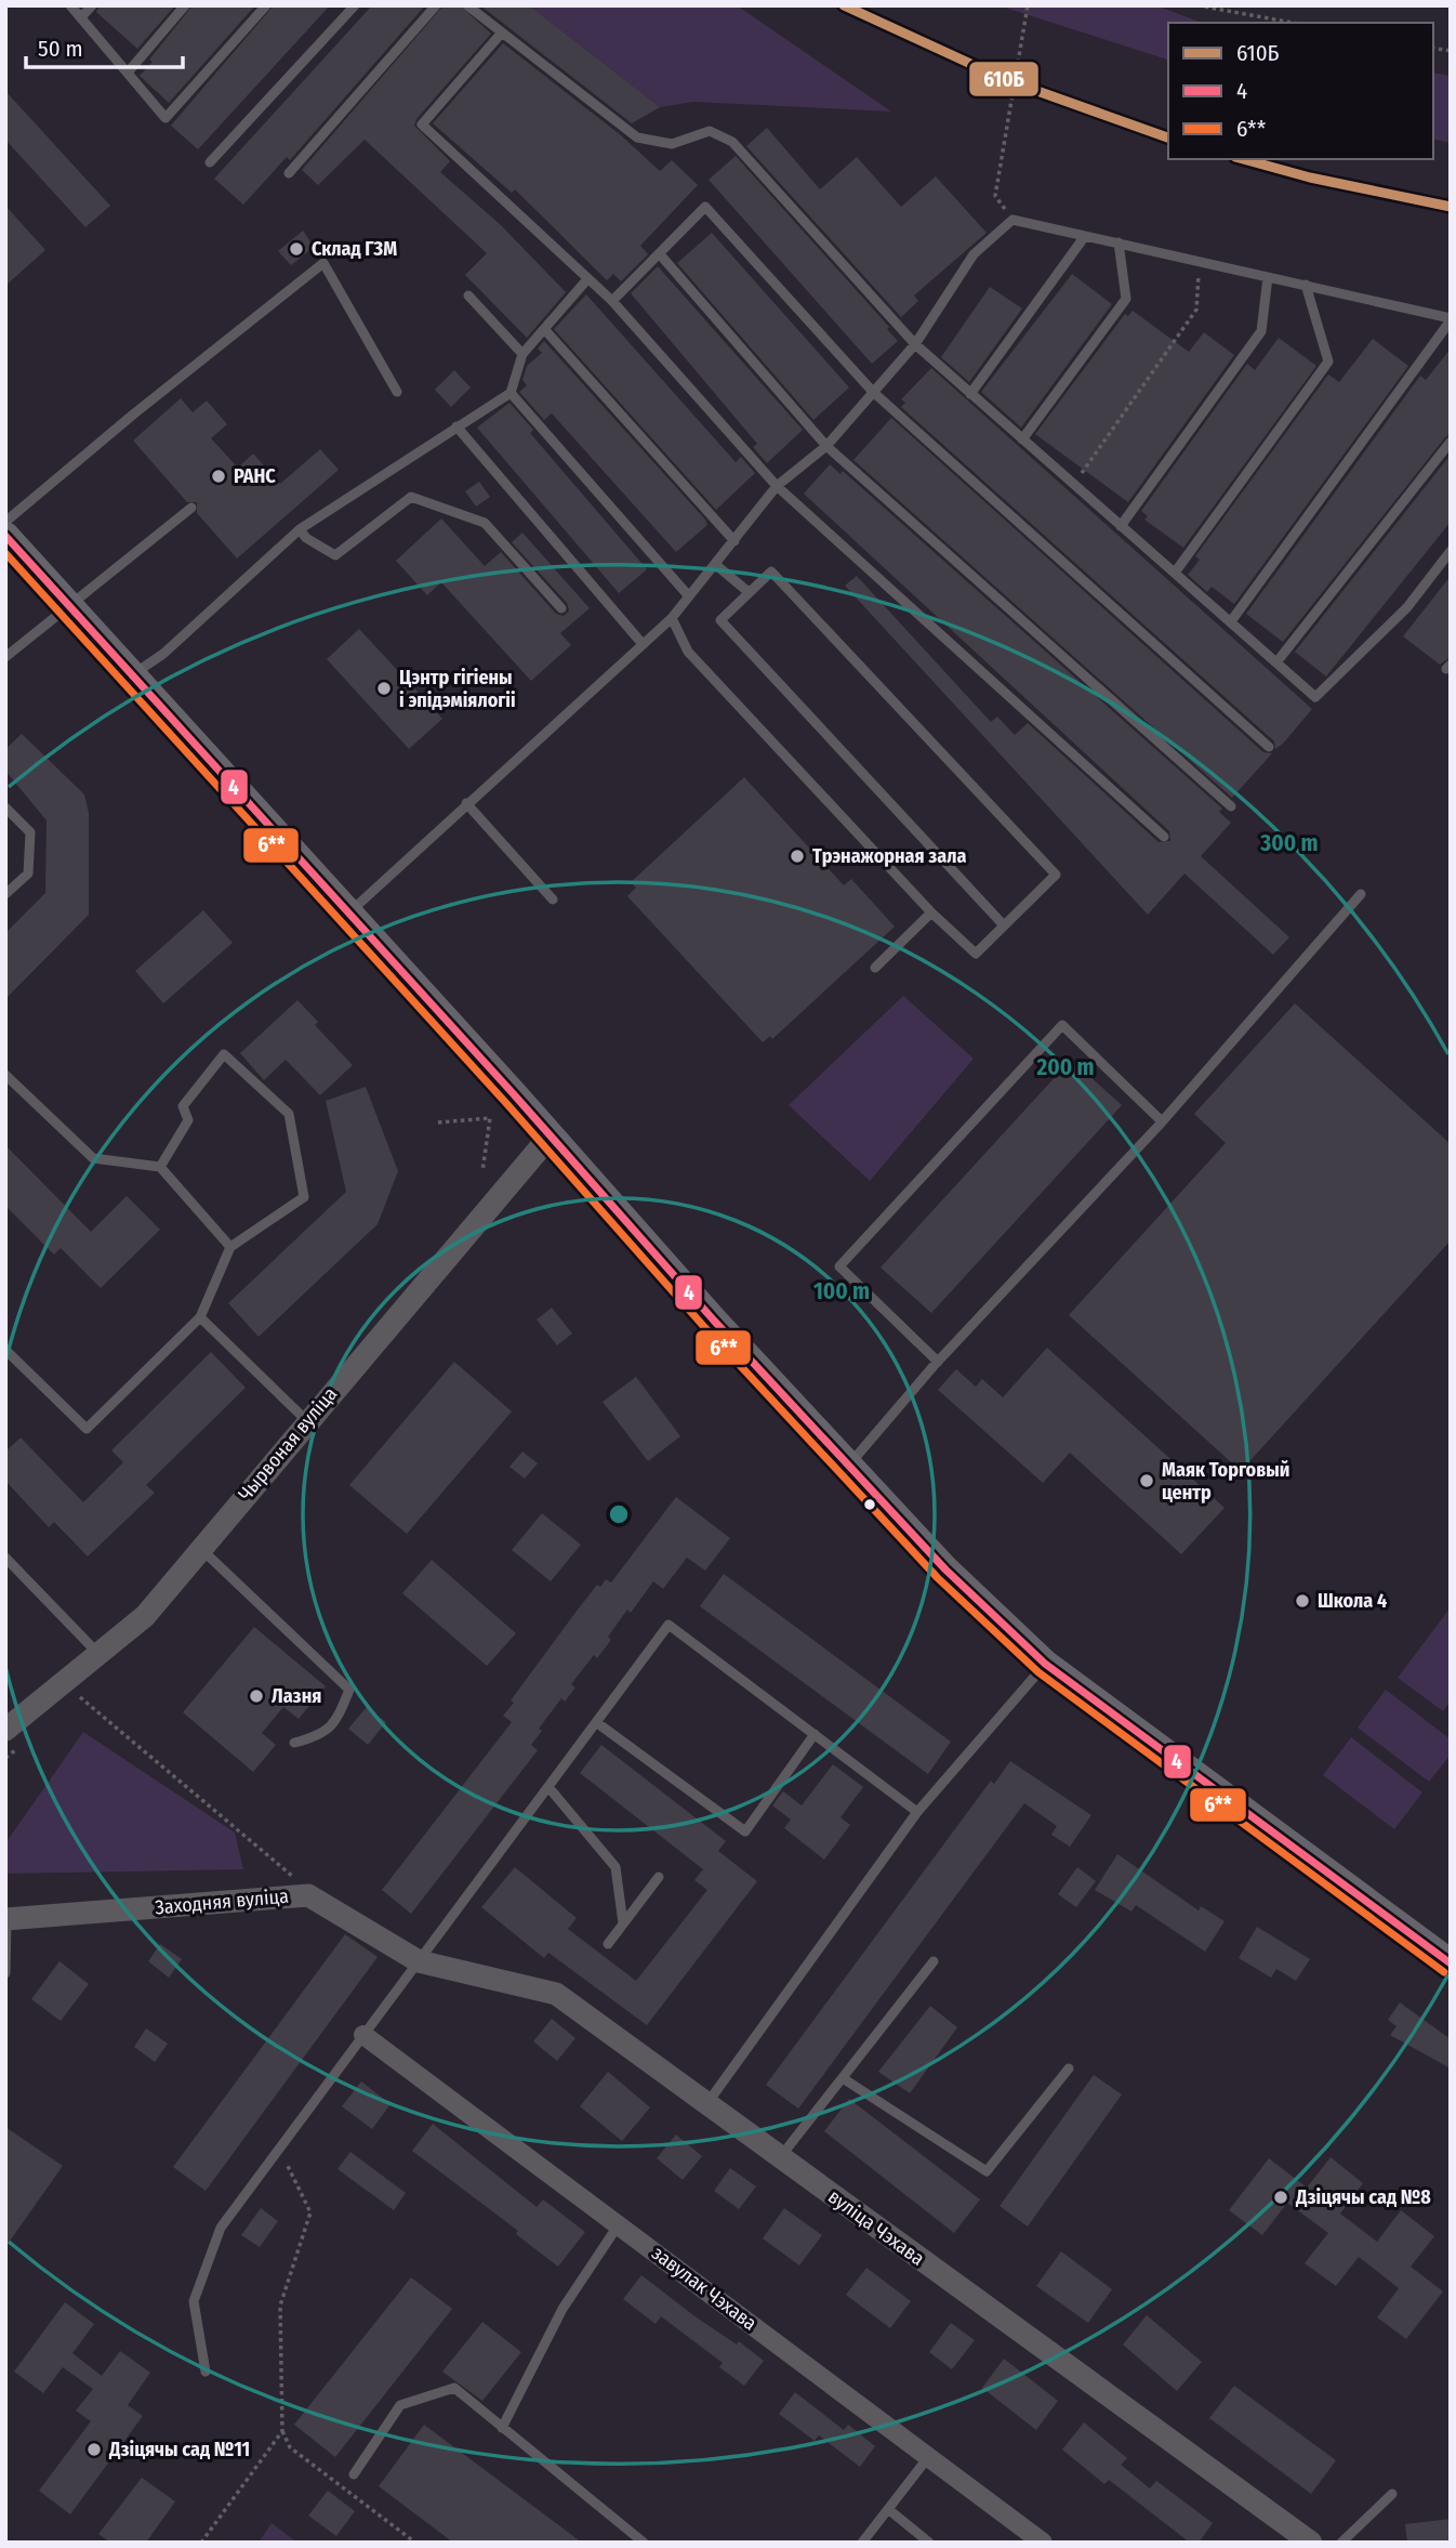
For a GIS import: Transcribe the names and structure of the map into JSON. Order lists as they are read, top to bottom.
{
  "streets": {
    "street": [
      "Чырвоная вуліца",
      "Заходняя вуліца",
      "вуліца Чэхава",
      "завулак Чэхава"
    ]
  },
  "crossings": [
    ["Заходняя вуліца", "вуліца Чэхава"]
  ],
  "places": [
    "Склад ГЗМ",
    "РАНС",
    "Цэнтр гігіены і эпідэміялогіі",
    "Трэнажорная зала",
    "Маяк Торговый центр",
    "Школа 4",
    "Лазня",
    "Дзіцячы сад №8",
    "Дзіцячы сад №11"
  ],
  "lines": ["transit line 610Б", "transit line 4", "transit line 6**"],
  "legend": ["610Б", "4", "6**"],
  "scale_bar": "50 m",
  "rings": ["300 m", "200 m", "100 m"]
}
